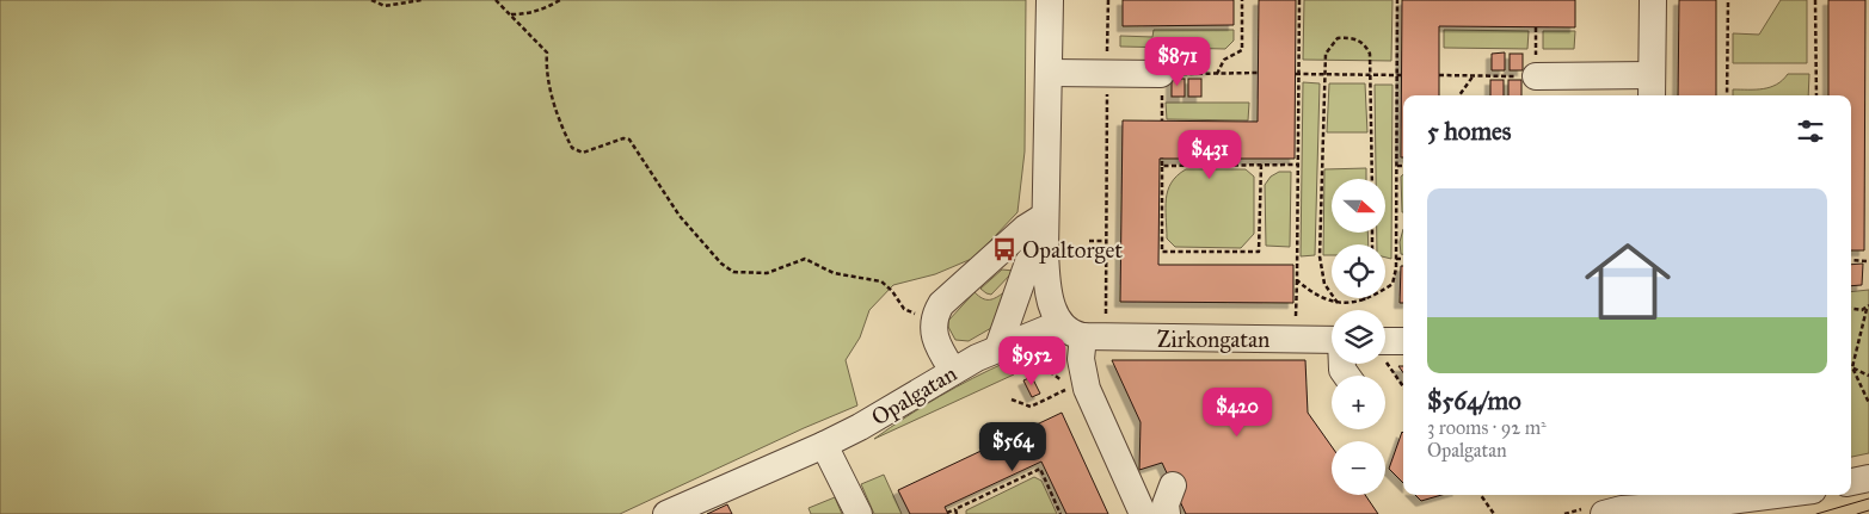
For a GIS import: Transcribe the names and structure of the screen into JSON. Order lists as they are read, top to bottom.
{
  "streets": {
    "street": ["Zirkongatan", "Opalgatan"]
  },
  "places": {
    "bus stop": ["Opaltorget"]
  },
  "north": "right",
  "page": {
    "price": [
      "$871",
      "$431",
      "$952",
      "$420",
      "$564"
    ],
    "heading": "5 homes",
    "list": [
      {
        "name": "$564/mo",
        "note": "3 rooms · 92 m² · Opalgatan"
      }
    ],
    "map_buttons": ["+", "−"]
  }
}
